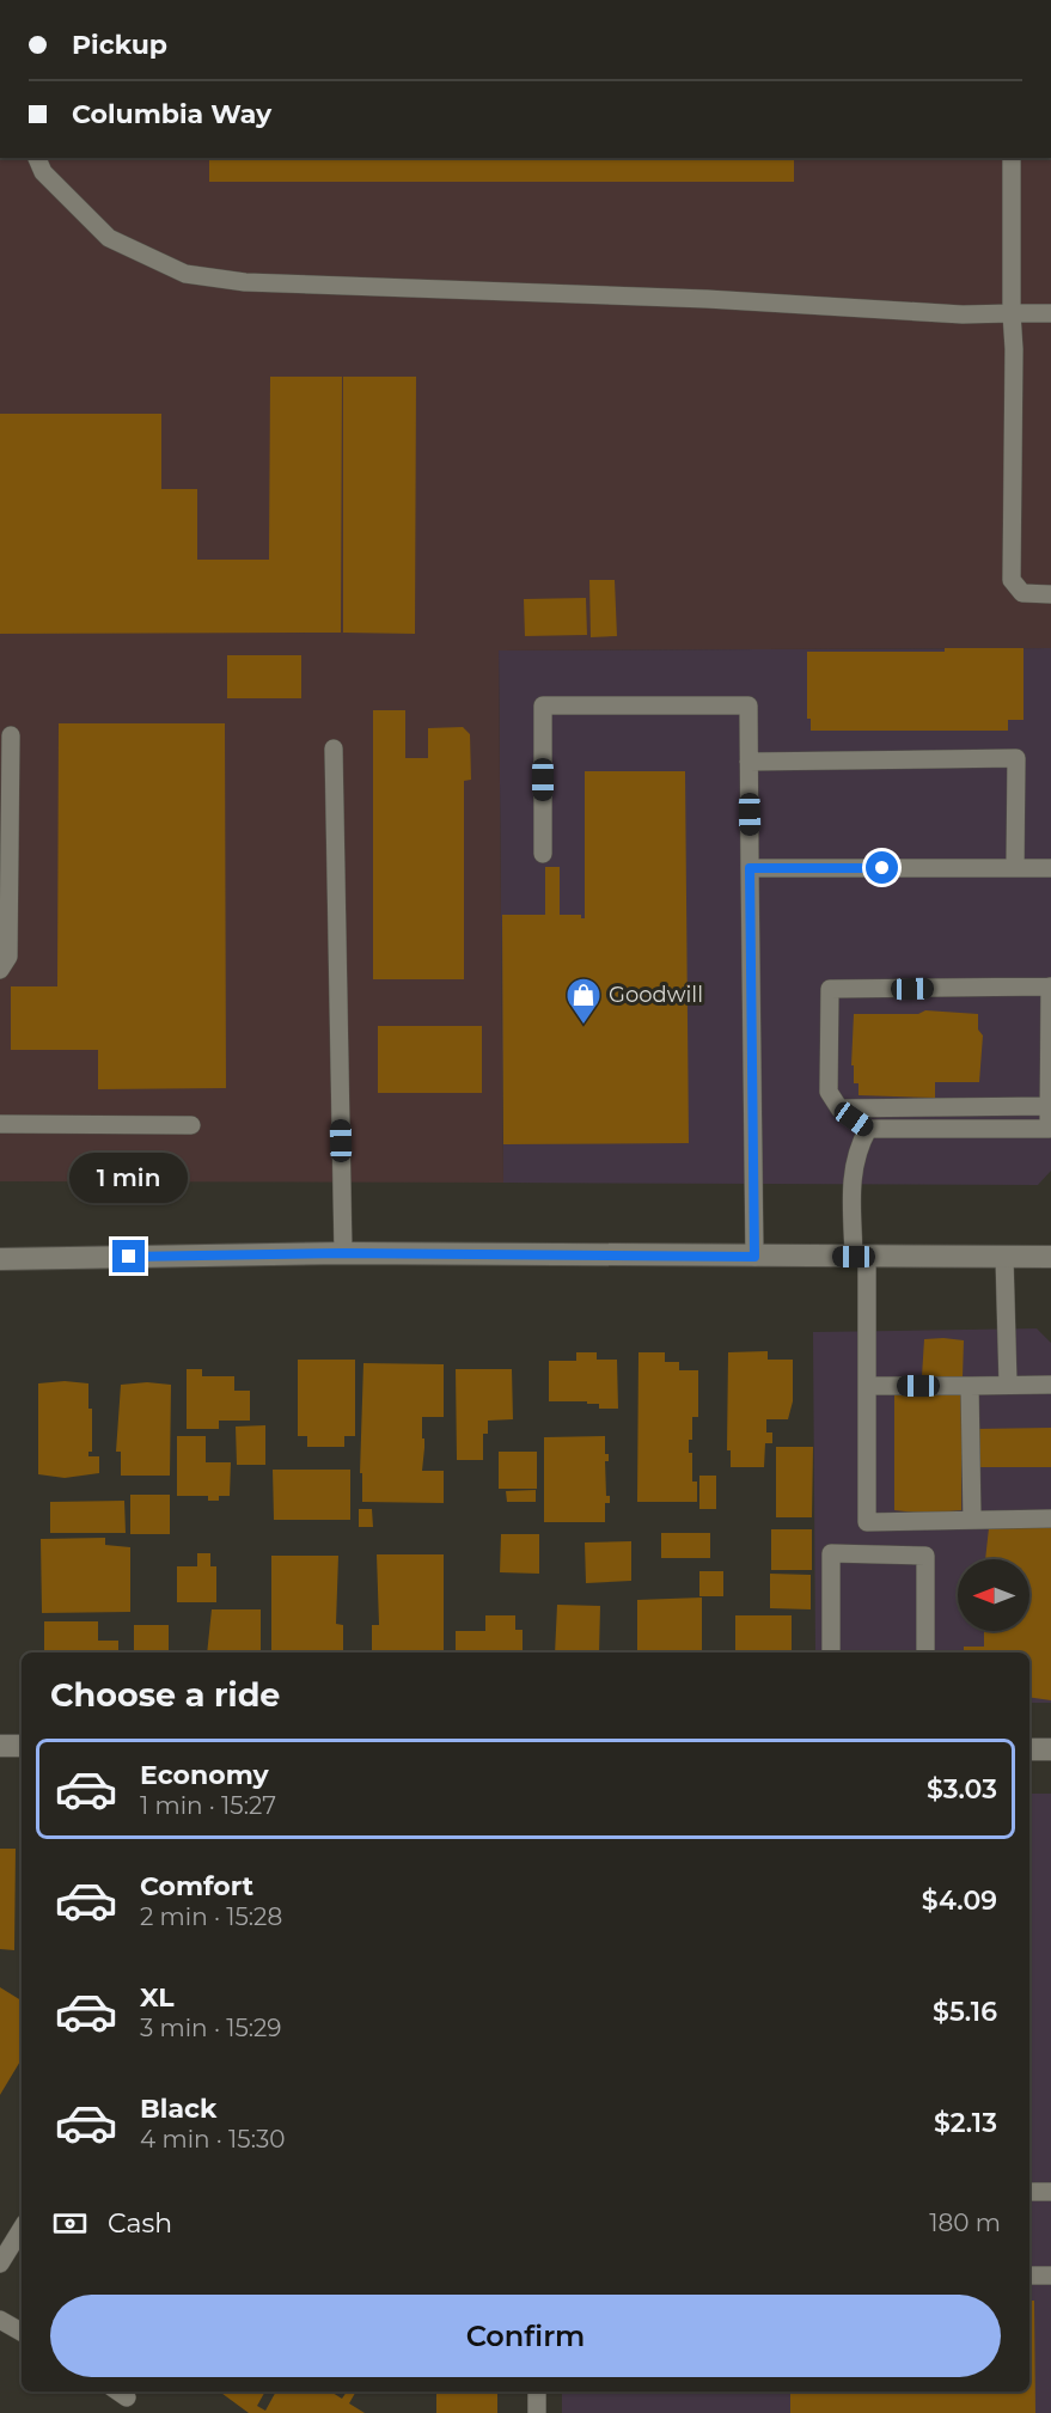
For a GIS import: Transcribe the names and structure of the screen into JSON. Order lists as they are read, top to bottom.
{
  "places": {
    "shop": ["Goodwill"]
  },
  "north": "left",
  "page": {
    "banner": ["Pickup", "Columbia Way"],
    "bubble": "1 min",
    "heading": "Choose a ride",
    "list": [
      {
        "name": "Economy",
        "note": "1 min · 15:27",
        "value": "$3.03"
      },
      {
        "name": "Comfort",
        "note": "2 min · 15:28",
        "value": "$4.09"
      },
      {
        "name": "XL",
        "note": "3 min · 15:29",
        "value": "$5.16"
      },
      {
        "name": "Black",
        "note": "4 min · 15:30",
        "value": "$2.13"
      }
    ],
    "pay": ["Cash", "180 m"],
    "buttons": "Confirm"
  }
}
